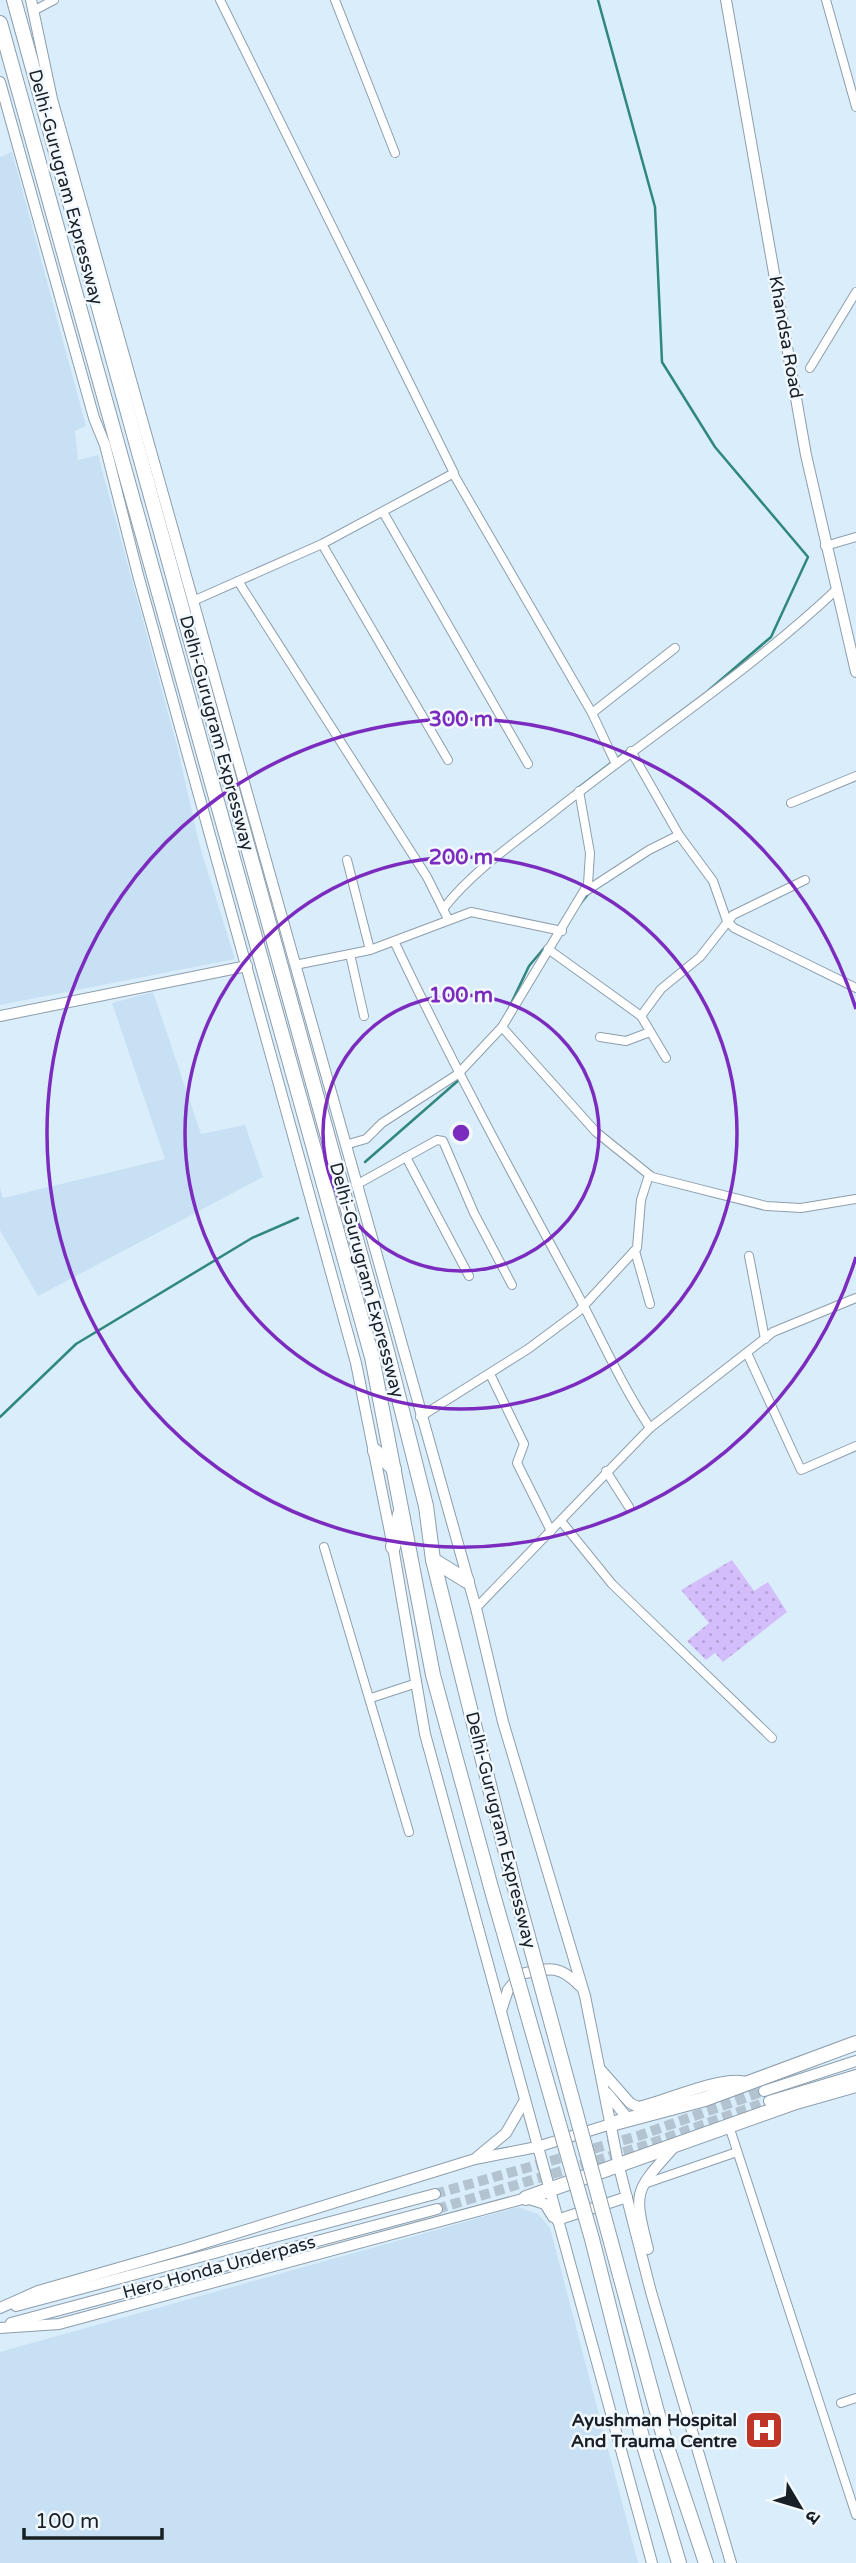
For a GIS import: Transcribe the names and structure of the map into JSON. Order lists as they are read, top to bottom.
{
  "streets": {
    "highway": ["Delhi-Gurugram Expressway"],
    "main road": ["Khandsa Road", "Hero Honda Underpass"]
  },
  "places": {
    "hospital": ["Ayushman Hospital And Trauma Centre"]
  },
  "scale_bar": "100 m",
  "north": "bottom right",
  "rings": ["300 m", "200 m", "100 m"]
}
